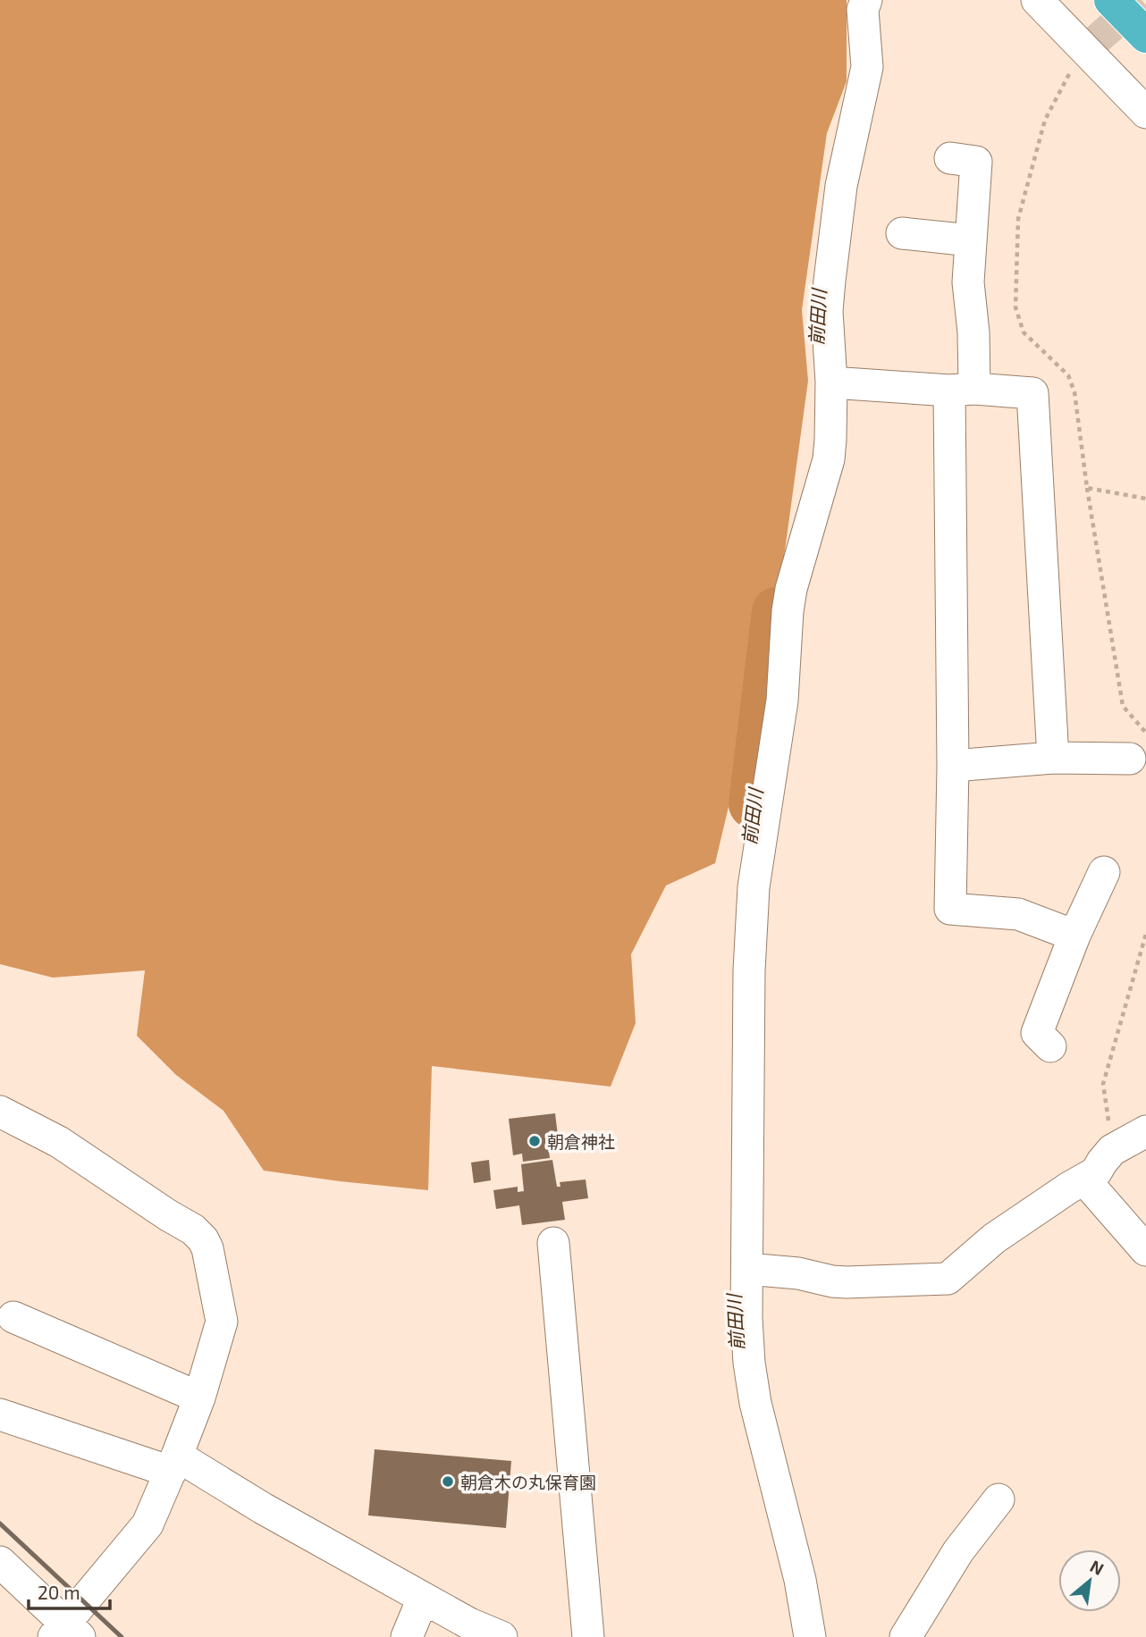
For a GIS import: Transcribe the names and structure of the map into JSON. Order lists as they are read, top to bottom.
{
  "water": ["前田川"],
  "places": ["朝倉神社", "朝倉木の丸保育園"],
  "scale_bar": "20 m",
  "north": "top right"
}
